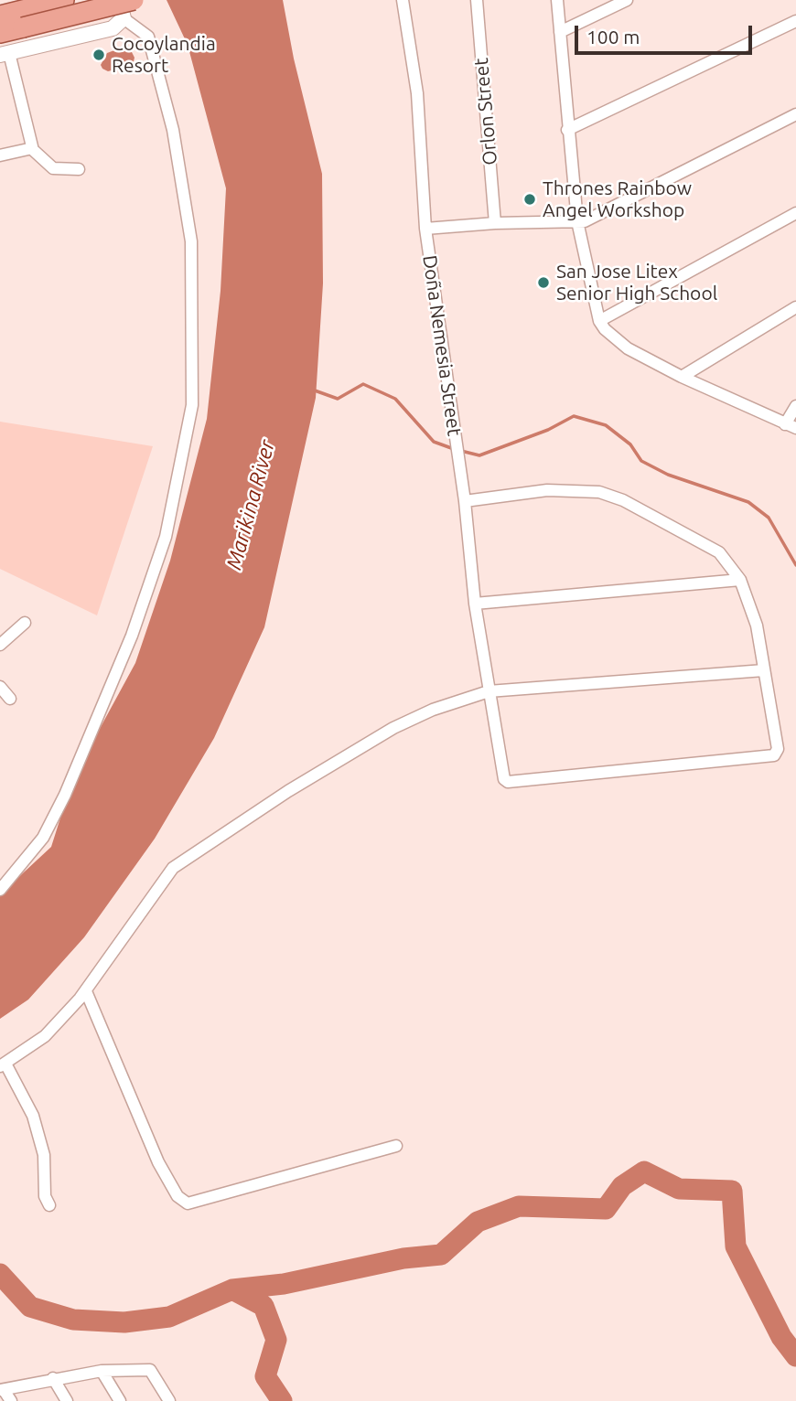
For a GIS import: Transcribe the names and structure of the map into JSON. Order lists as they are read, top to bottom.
{
  "streets": {
    "street": ["Orlon Street", "Doña Nemesia Street"]
  },
  "water": ["Marikina River"],
  "places": ["Cocoylandia Resort", "Thrones Rainbow Angel Workshop", "San Jose Litex Senior High School"],
  "scale_bar": "100 m"
}
